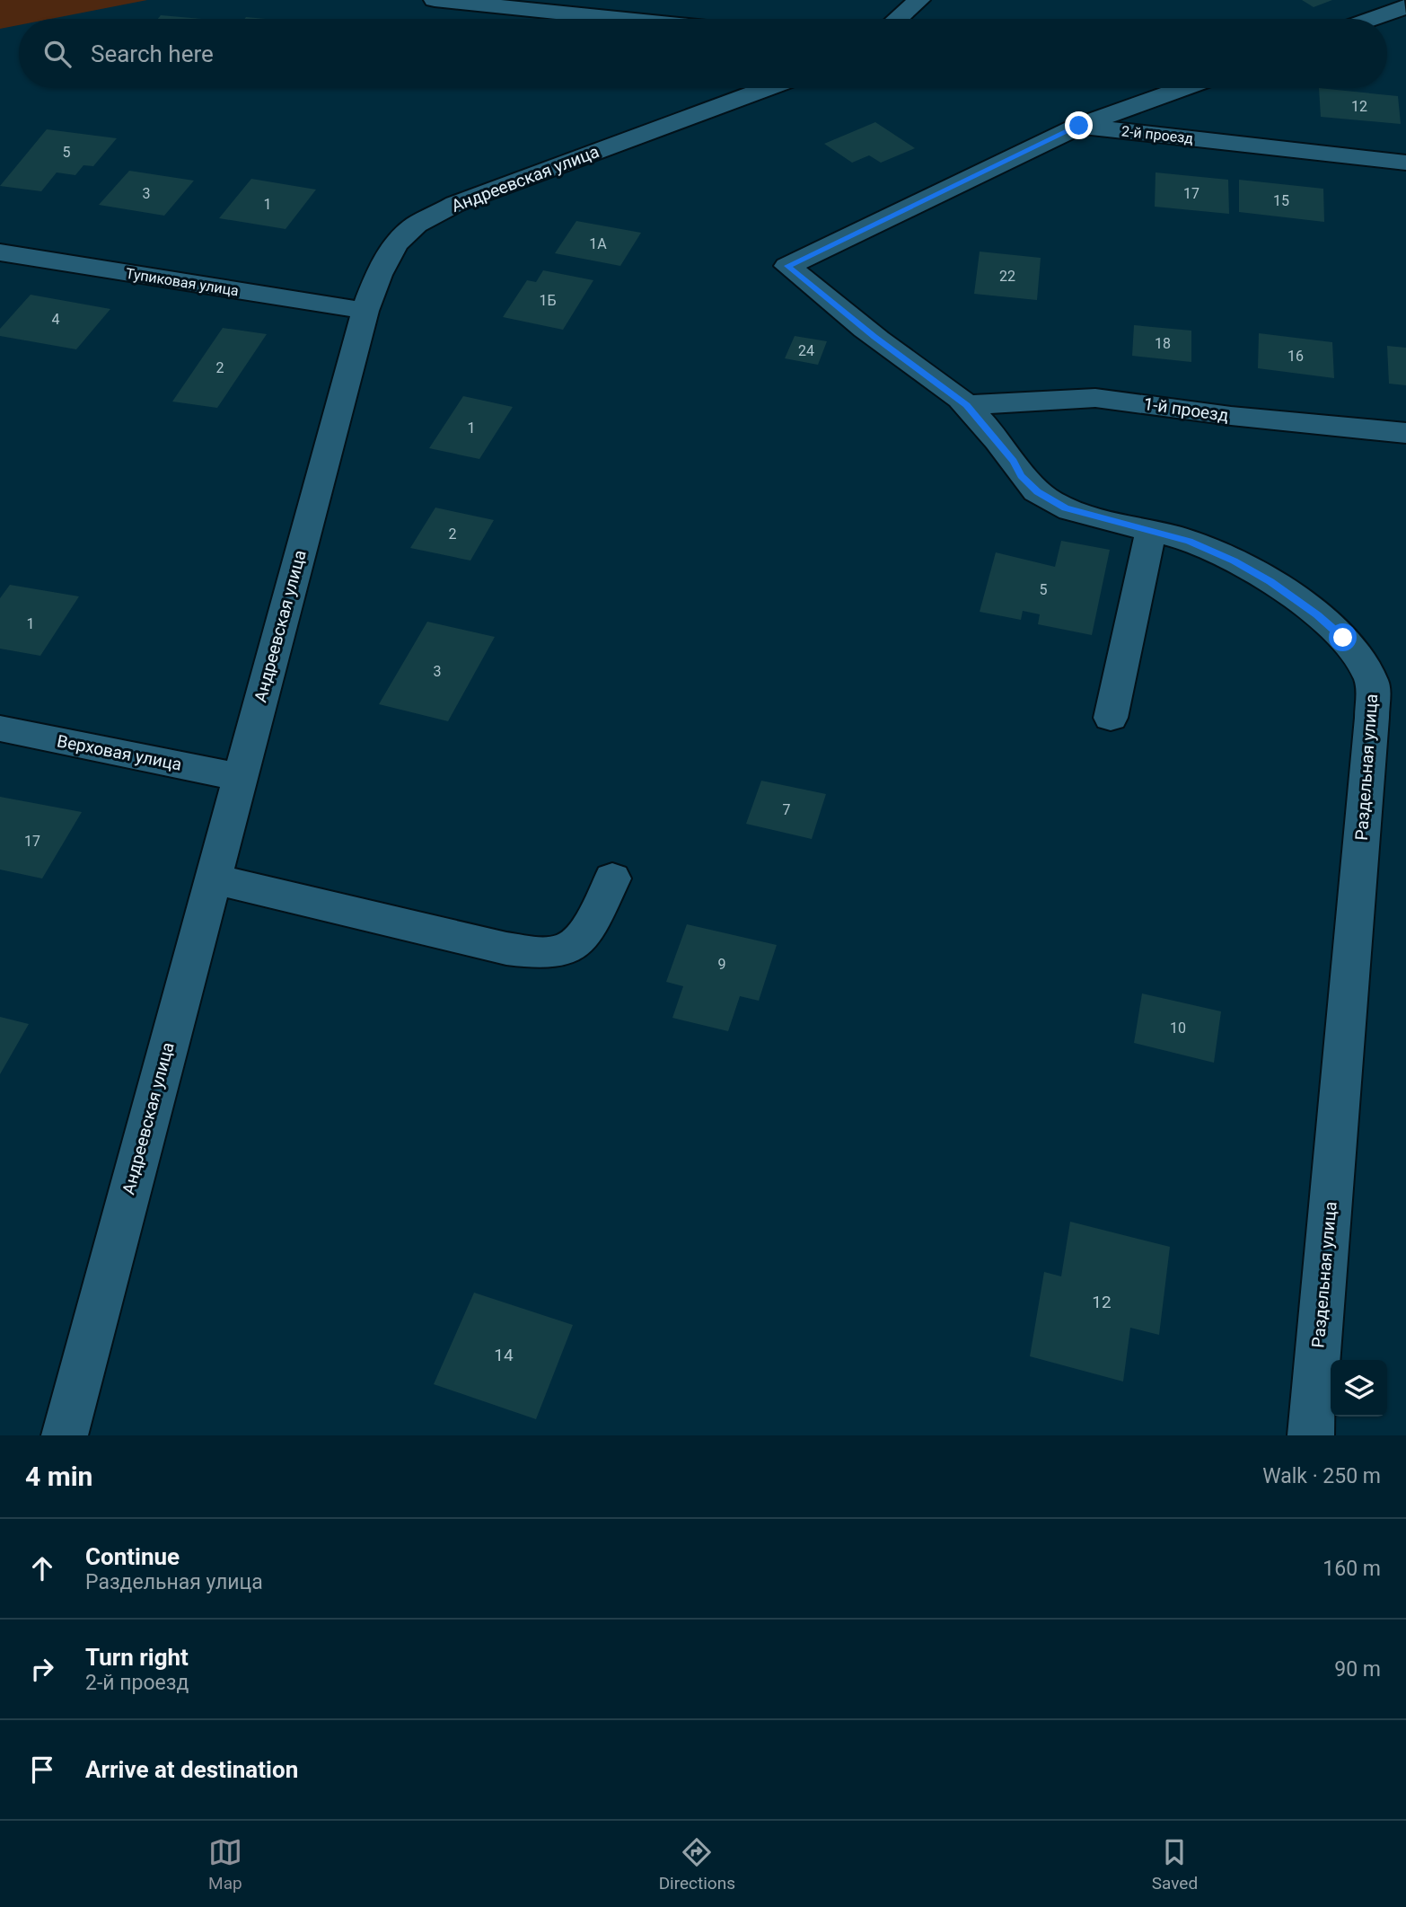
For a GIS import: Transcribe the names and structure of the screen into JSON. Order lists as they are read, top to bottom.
{
  "streets": {
    "street": [
      "2-й проезд",
      "Андреевская улица",
      "Тупиковая улица",
      "1-й проезд",
      "Верховая улица",
      "Раздельная улица"
    ]
  },
  "crossings": [
    ["2-й проезд", "Раздельная улица"],
    ["Андреевская улица", "Тупиковая улица"],
    ["Андреевская улица", "Верховая улица"],
    ["1-й проезд", "Раздельная улица"]
  ],
  "house_numbers": [
    "12",
    "5",
    "3",
    "17",
    "15",
    "1",
    "1А",
    "22",
    "1Б",
    "4",
    "18",
    "24",
    "16",
    "2",
    "1",
    "2",
    "5",
    "1",
    "3",
    "7",
    "17",
    "9",
    "10",
    "12",
    "14"
  ],
  "page": {
    "search": "Search here",
    "heading": ["4 min", "Walk · 250 m"],
    "list": [
      ["Continue", "Раздельная улица", "160 m"],
      ["Turn right", "2-й проезд", "90 m"],
      "Arrive at destination"
    ],
    "nav": ["Map", "Directions", "Saved"]
  }
}
